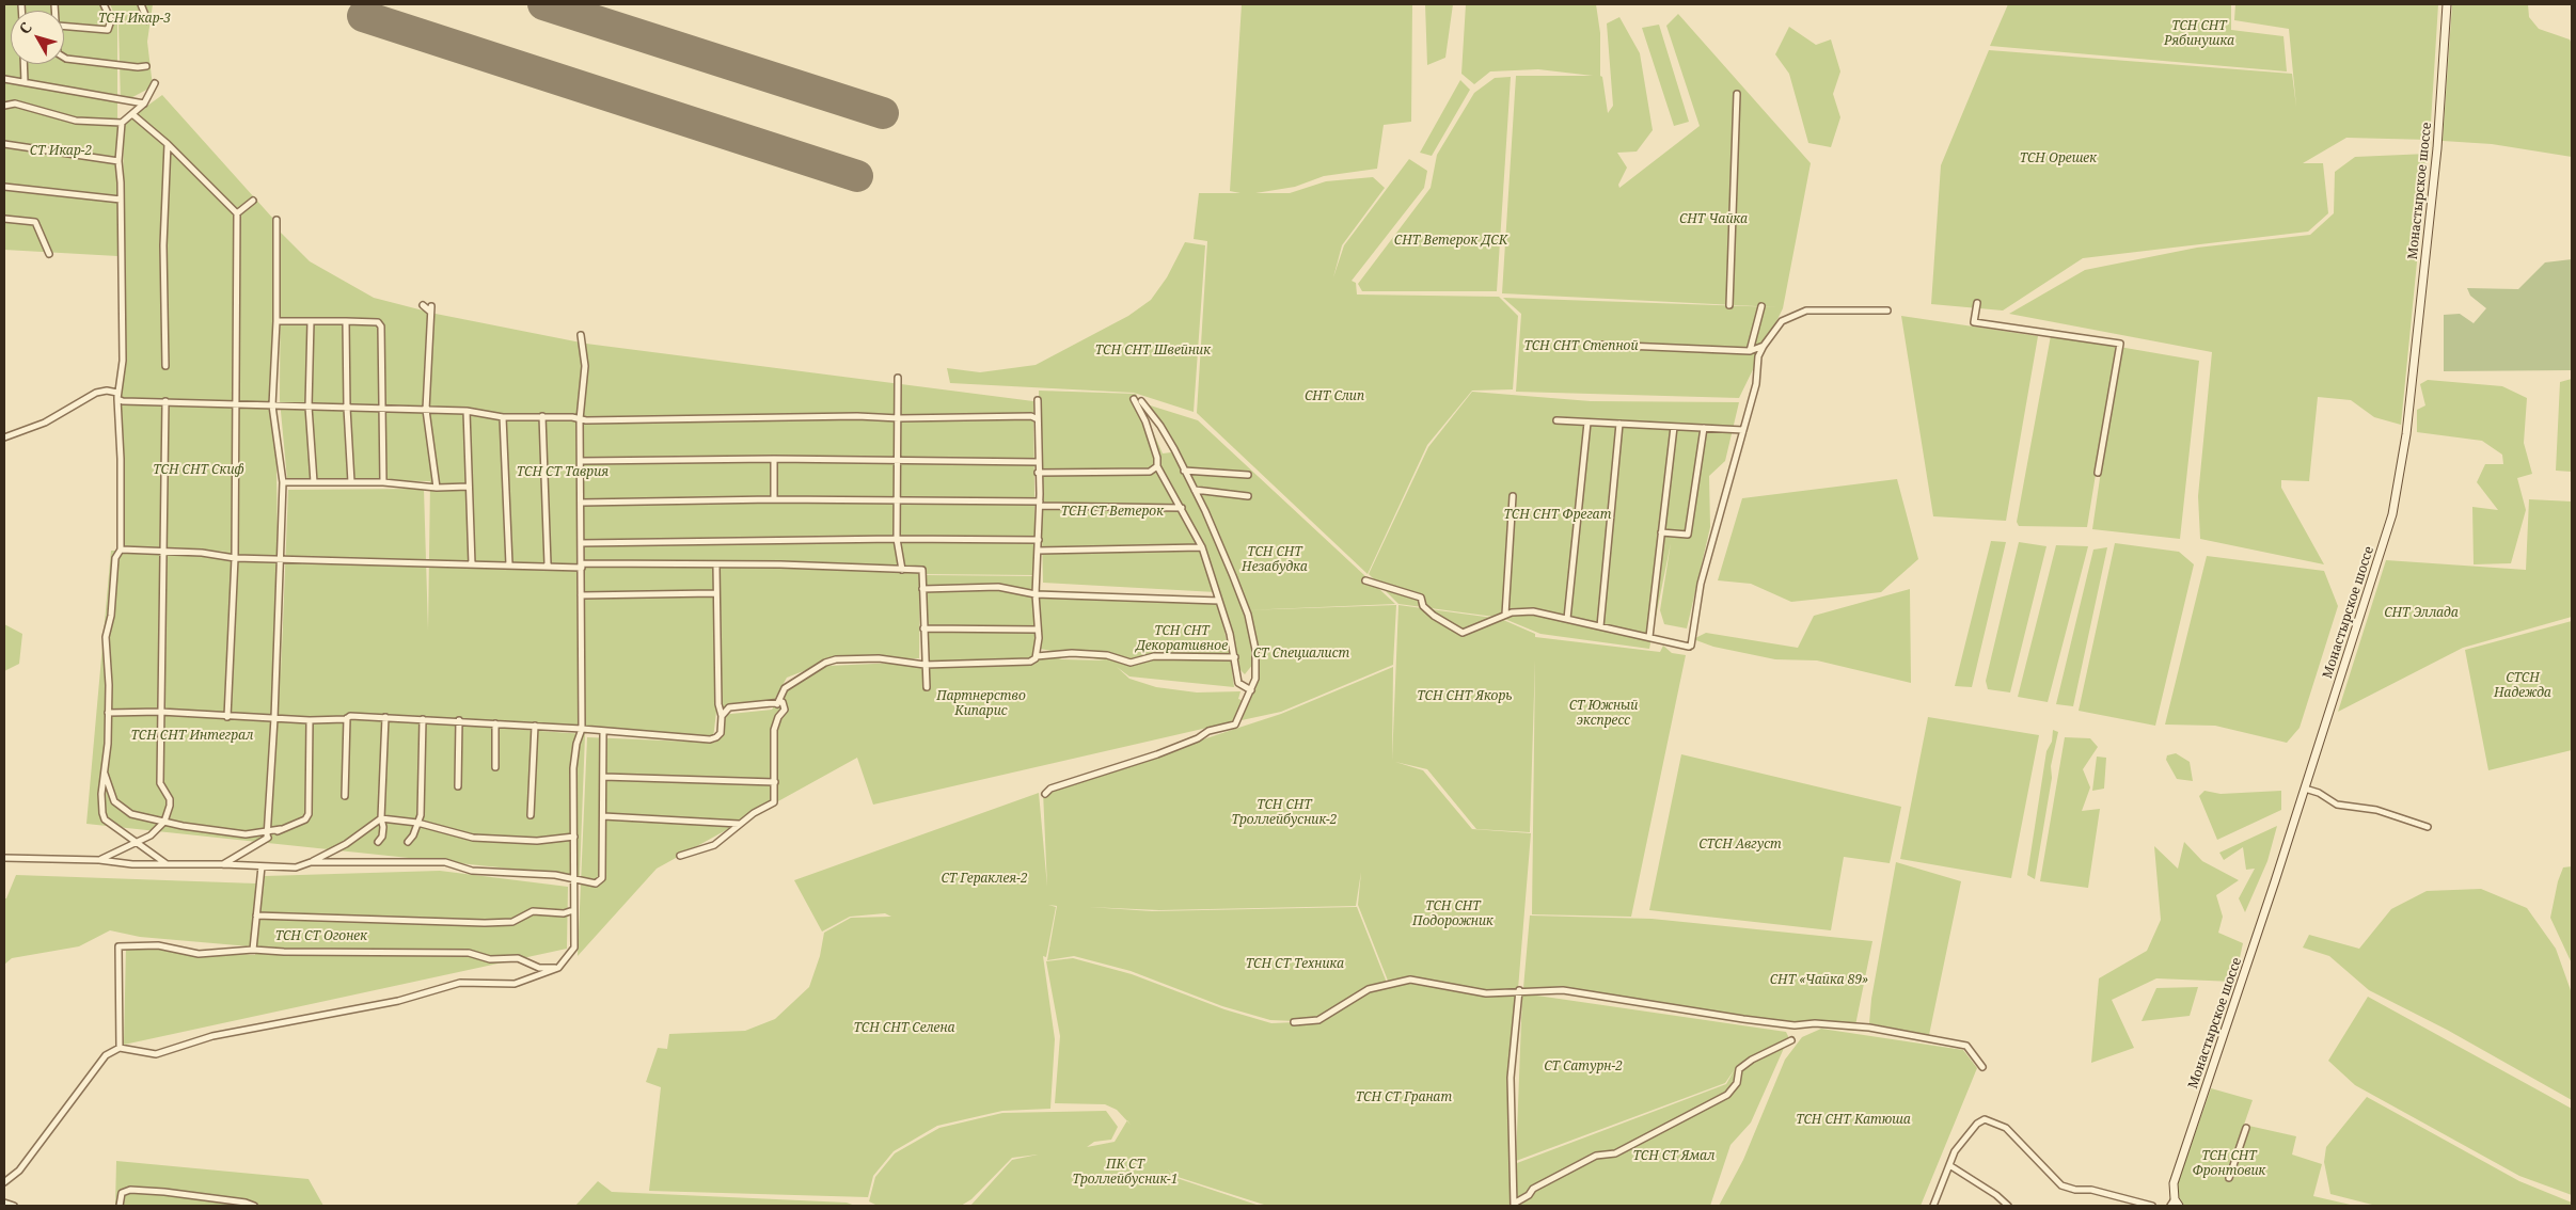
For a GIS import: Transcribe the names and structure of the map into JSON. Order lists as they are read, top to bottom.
{
  "streets": {
    "main road": ["Монастырское шоссе"]
  },
  "parks": [
    "ТСН Икар-3",
    "ТСН СНТ Рябинушка",
    "СТ Икар-2",
    "ТСН Орешек",
    "СНТ Чайка",
    "СНТ Ветерок ДСК",
    "ТСН СНТ Степной",
    "ТСН СНТ Швейник",
    "СНТ Слип",
    "ТСН СНТ Скиф",
    "ТСН СТ Таврия",
    "ТСН СТ Ветерок",
    "ТСН СНТ Фрегат",
    "ТСН СНТ Незабудка",
    "СНТ Эллада",
    "ТСН СНТ Декоративное",
    "СТ Специалист",
    "СТСН Надежда",
    "Партнерство Кипарис",
    "ТСН СНТ Якорь",
    "СТ Южный экспресс",
    "ТСН СНТ Интеграл",
    "ТСН СНТ Троллейбусник-2",
    "СТСН Август",
    "СТ Гераклея-2",
    "ТСН СНТ Подорожник",
    "ТСН СТ Огонек",
    "ТСН СТ Техника",
    "СНТ «Чайка 89»",
    "ТСН СНТ Селена",
    "СТ Сатурн-2",
    "ТСН СТ Гранат",
    "ТСН СНТ Катюша",
    "ТСН СТ Ямал",
    "ТСН СНТ Фронтовик",
    "ПК СТ Троллейбусник-1"
  ],
  "north": "top left"
}
